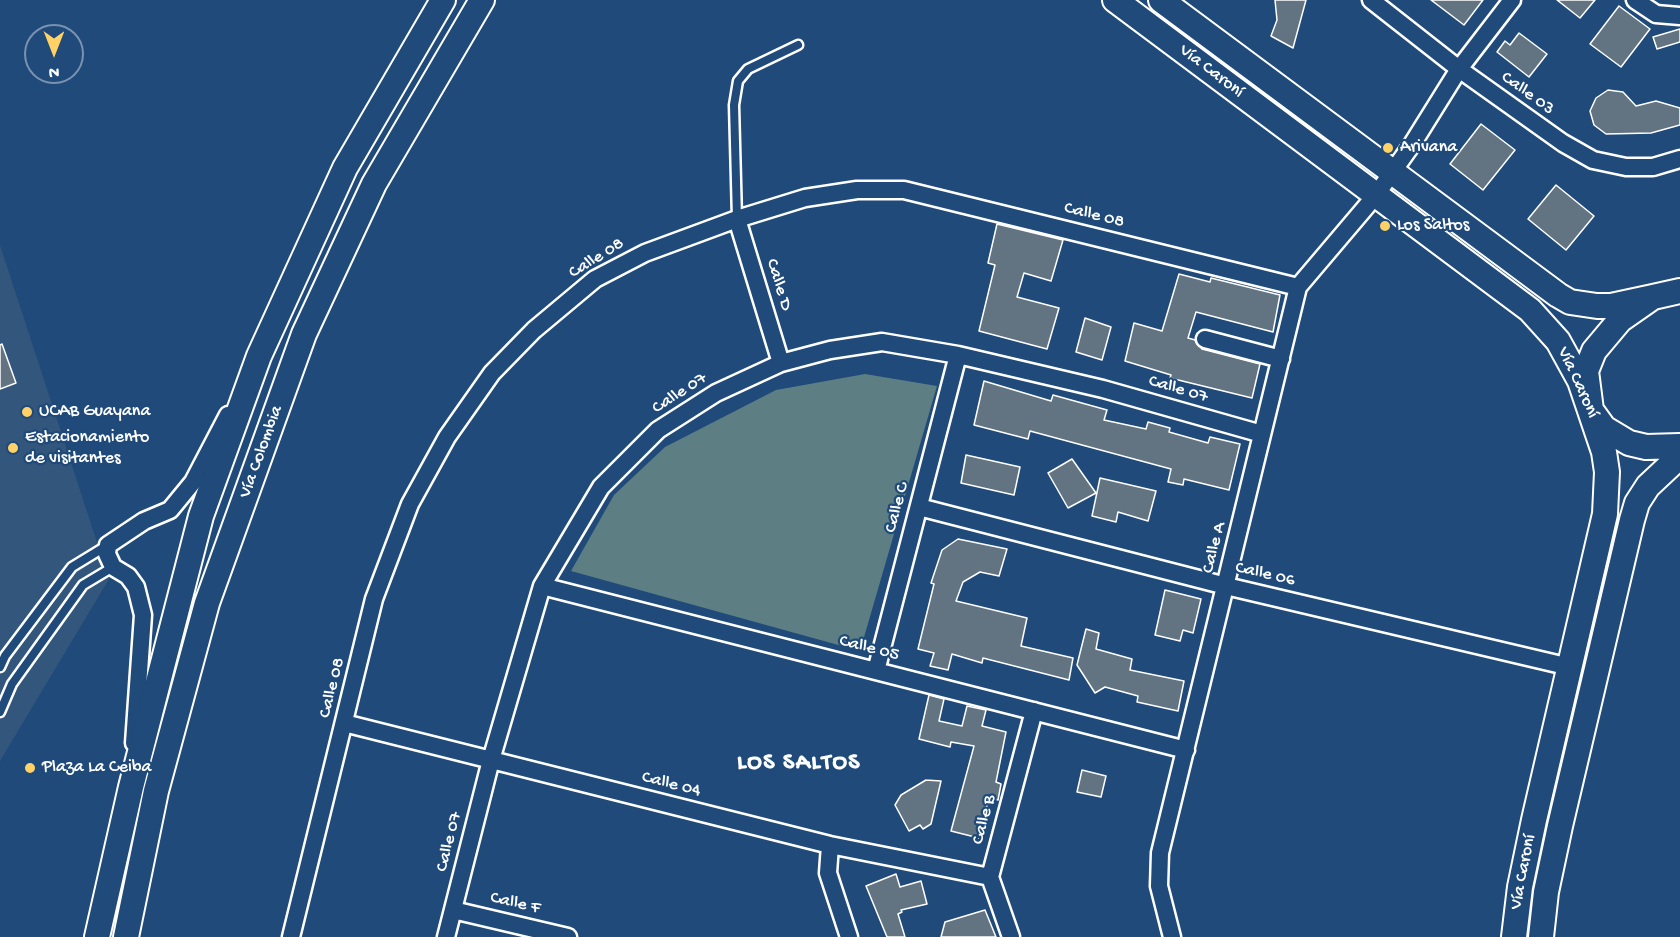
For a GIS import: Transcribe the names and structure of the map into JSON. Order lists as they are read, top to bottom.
{
  "streets": {
    "main road": ["Vía Caroní", "Vía Colombia"],
    "street": [
      "Calle 03",
      "Calle 08",
      "Calle D",
      "Calle 07",
      "Calle C",
      "Calle A",
      "Calle 06",
      "Calle 05",
      "Calle 04",
      "Calle B",
      "Calle F"
    ]
  },
  "crossings": [
    ["Vía Caroní", "Calle A"],
    ["Vía Caroní", "Calle 06"],
    ["Calle 08", "Calle D"],
    ["Calle 08", "Calle A"],
    ["Calle 08", "Calle 04"],
    ["Calle D", "Calle 07"],
    ["Calle 07", "Calle C"],
    ["Calle 07", "Calle A"],
    ["Calle 07", "Calle 05"],
    ["Calle 07", "Calle 04"],
    ["Calle 07", "Calle F"],
    ["Calle C", "Calle 06"],
    ["Calle C", "Calle 05"],
    ["Calle A", "Calle 06"],
    ["Calle A", "Calle 05"],
    ["Calle 05", "Calle B"],
    ["Calle 04", "Calle B"]
  ],
  "districts": ["LOS SALTOS"],
  "places": [
    "Arivana",
    "Los Saltos",
    "UCAB Guayana",
    "Estacionamiento de visitantes",
    "Plaza La Ceiba"
  ],
  "north": "bottom"
}
